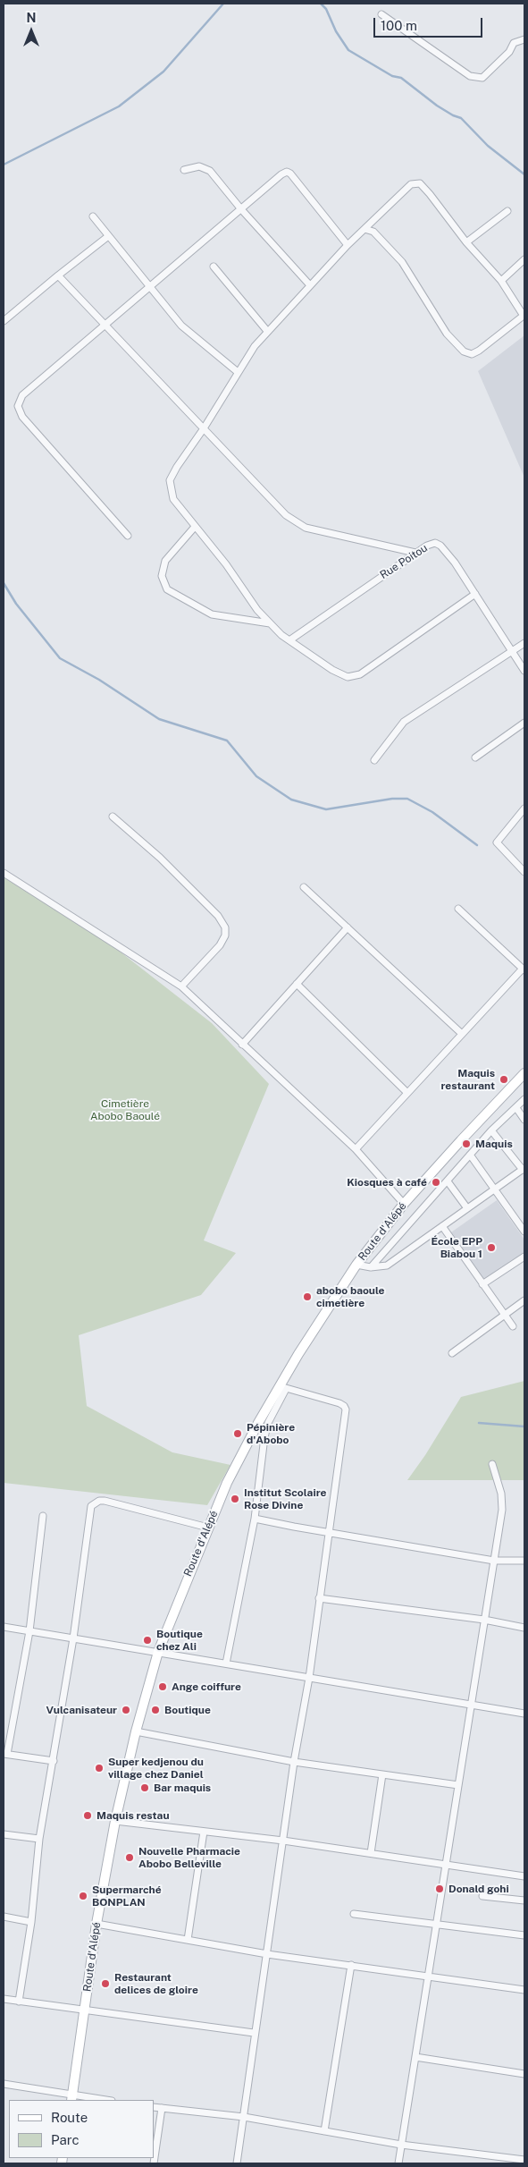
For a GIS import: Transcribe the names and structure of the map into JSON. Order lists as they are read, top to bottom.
{
  "streets": {
    "main road": ["Route d'Alépé"],
    "street": ["Rue Poitou"]
  },
  "parks": ["Cimetière Abobo Baoulé"],
  "places": [
    "Maquis restaurant",
    "Maquis",
    "Kiosques à café",
    "École EPP Biabou 1",
    "abobo baoule cimetière",
    "Pépinière d'Abobo",
    "Institut Scolaire Rose Divine",
    "Boutique chez Ali",
    "Ange coiffure",
    "Vulcanisateur",
    "Boutique",
    "Super kedjenou du village chez Daniel",
    "Bar maquis",
    "Maquis restau",
    "Nouvelle Pharmacie Abobo Belleville",
    "Donald gohi",
    "Supermarché BONPLAN",
    "Restaurant delices de gloire"
  ],
  "legend": ["Route", "Parc"],
  "scale_bar": "100 m",
  "north": "top"
}
